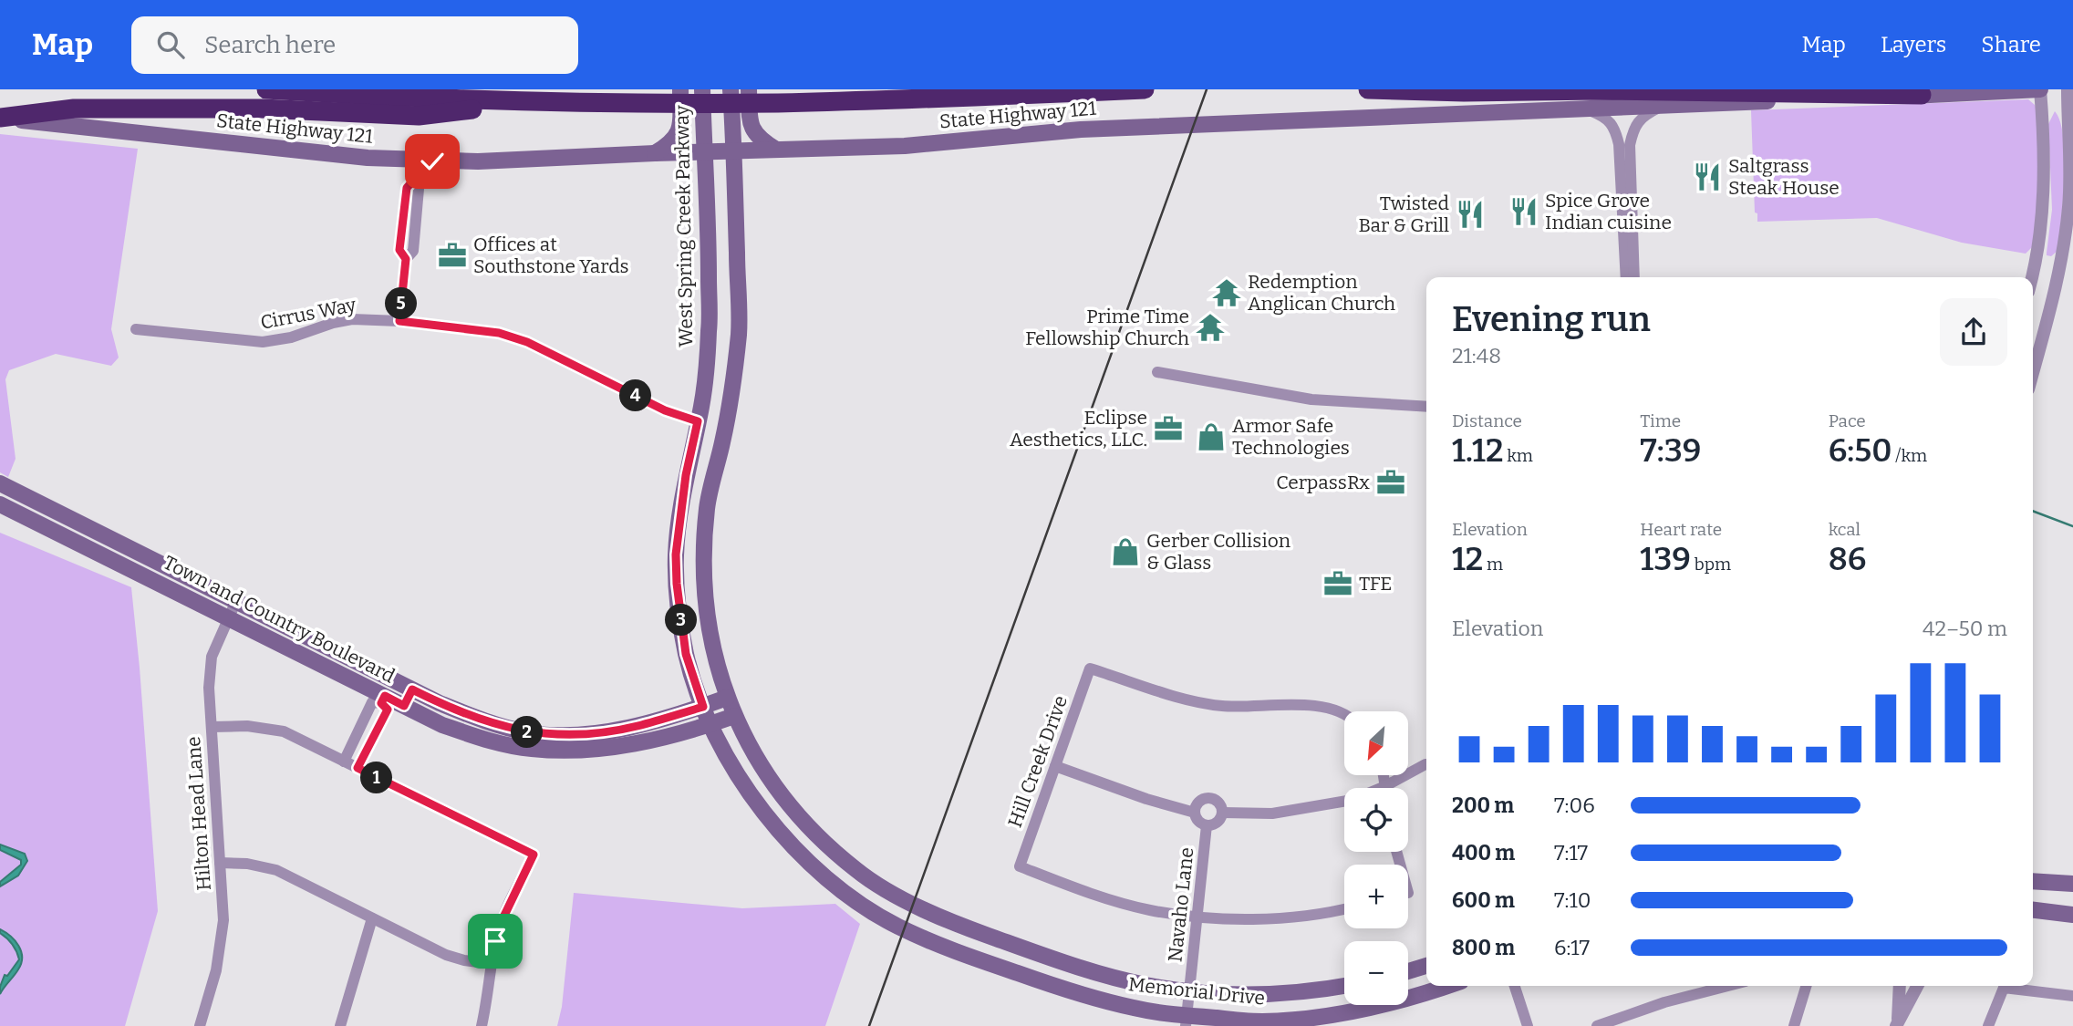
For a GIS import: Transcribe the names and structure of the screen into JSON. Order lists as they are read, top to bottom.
{
  "streets": {
    "main road": [
      "State Highway 121",
      "West Spring Creek Parkway",
      "Town and Country Boulevard",
      "Memorial Drive"
    ],
    "street": [
      "Cirrus Way",
      "Hill Creek Drive",
      "Hilton Head Lane",
      "Navaho Lane"
    ]
  },
  "crossings": [
    ["State Highway 121", "West Spring Creek Parkway"],
    ["West Spring Creek Parkway", "Cirrus Way"],
    ["West Spring Creek Parkway", "Town and Country Boulevard"],
    ["West Spring Creek Parkway", "Memorial Drive"],
    ["Town and Country Boulevard", "Hilton Head Lane"],
    ["Town and Country Boulevard", "Memorial Drive"],
    ["Hill Creek Drive", "Navaho Lane"],
    ["Navaho Lane", "Memorial Drive"]
  ],
  "places": {
    "restaurant": ["Saltgrass Steak House", "Spice Grove Indian cuisine", "Twisted Bar & Grill"],
    "office": [
      "Offices at Southstone Yards",
      "Eclipse Aesthetics, LLC.",
      "CerpassRx",
      "TFE"
    ],
    "temple": ["Redemption Anglican Church", "Prime Time Fellowship Church"],
    "shop": ["Armor Safe Technologies", "Gerber Collision & Glass"]
  },
  "north": "bottom left",
  "page": {
    "header": "Map",
    "search": "Search here",
    "nav": ["Map", "Layers", "Share"],
    "heading": ["Evening run", "21:48"],
    "pins": [
      "5",
      "4",
      "3",
      "2",
      "1"
    ],
    "stats": [
      ["Distance", "1.12 km"],
      ["Time", "7:39"],
      ["Pace", "6:50 /km"],
      ["Elevation", "12 m"],
      ["Heart rate", "139 bpm"],
      ["kcal", "86"]
    ],
    "chart": ["Elevation", "42–50 m"],
    "map_buttons": ["+", "−"],
    "list": [
      {
        "name": "200 m",
        "note": "7:06"
      },
      {
        "name": "400 m",
        "note": "7:17"
      },
      {
        "name": "600 m",
        "note": "7:10"
      },
      {
        "name": "800 m",
        "note": "6:17"
      }
    ]
  }
}
